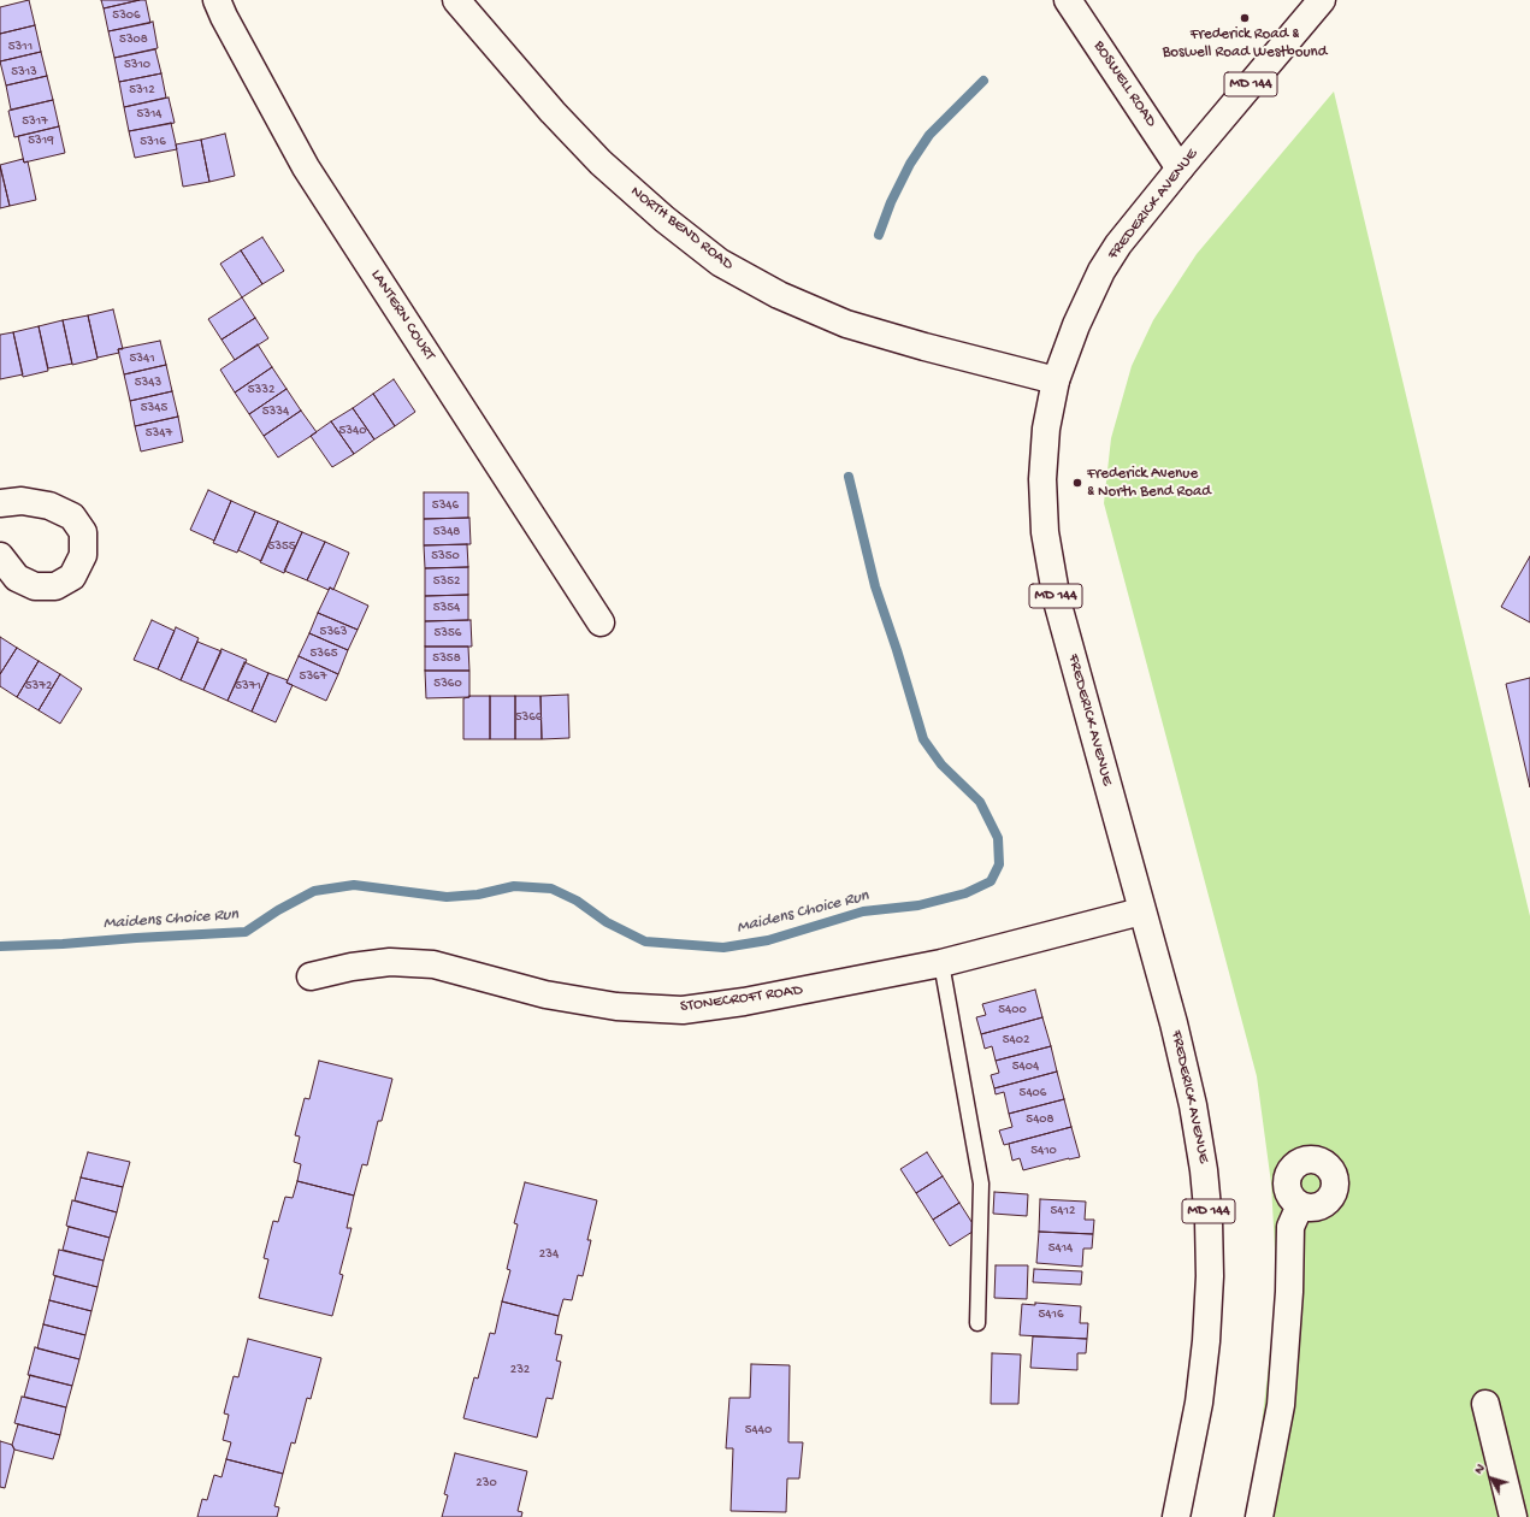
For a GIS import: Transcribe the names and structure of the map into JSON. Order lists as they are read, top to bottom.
{
  "streets": {
    "street": [
      "BOSWELL ROAD",
      "MD 144",
      "FREDERICK AVENUE",
      "NORTH BEND ROAD",
      "LANTERN COURT",
      "STONECROFT ROAD"
    ]
  },
  "crossings": [
    ["BOSWELL ROAD", "FREDERICK AVENUE"],
    ["FREDERICK AVENUE", "NORTH BEND ROAD"],
    ["FREDERICK AVENUE", "STONECROFT ROAD"]
  ],
  "water": ["Maidens Choice Run"],
  "places": ["Frederick Road & Boswell Road Westbound", "Frederick Avenue & North Bend Road"],
  "house_numbers": [
    "5306",
    "5308",
    "5311",
    "5310",
    "5313",
    "5312",
    "5314",
    "5317",
    "5319",
    "5316",
    "5341",
    "5343",
    "5332",
    "5345",
    "5334",
    "5340",
    "5347",
    "5346",
    "5348",
    "5355",
    "5350",
    "5352",
    "5354",
    "5363",
    "5356",
    "5365",
    "5358",
    "5367",
    "5360",
    "5372",
    "5371",
    "5366",
    "5400",
    "5402",
    "5404",
    "5406",
    "5408",
    "5410",
    "5412",
    "5414",
    "234",
    "5416",
    "232",
    "5440",
    "230"
  ],
  "north": "top left"
}
